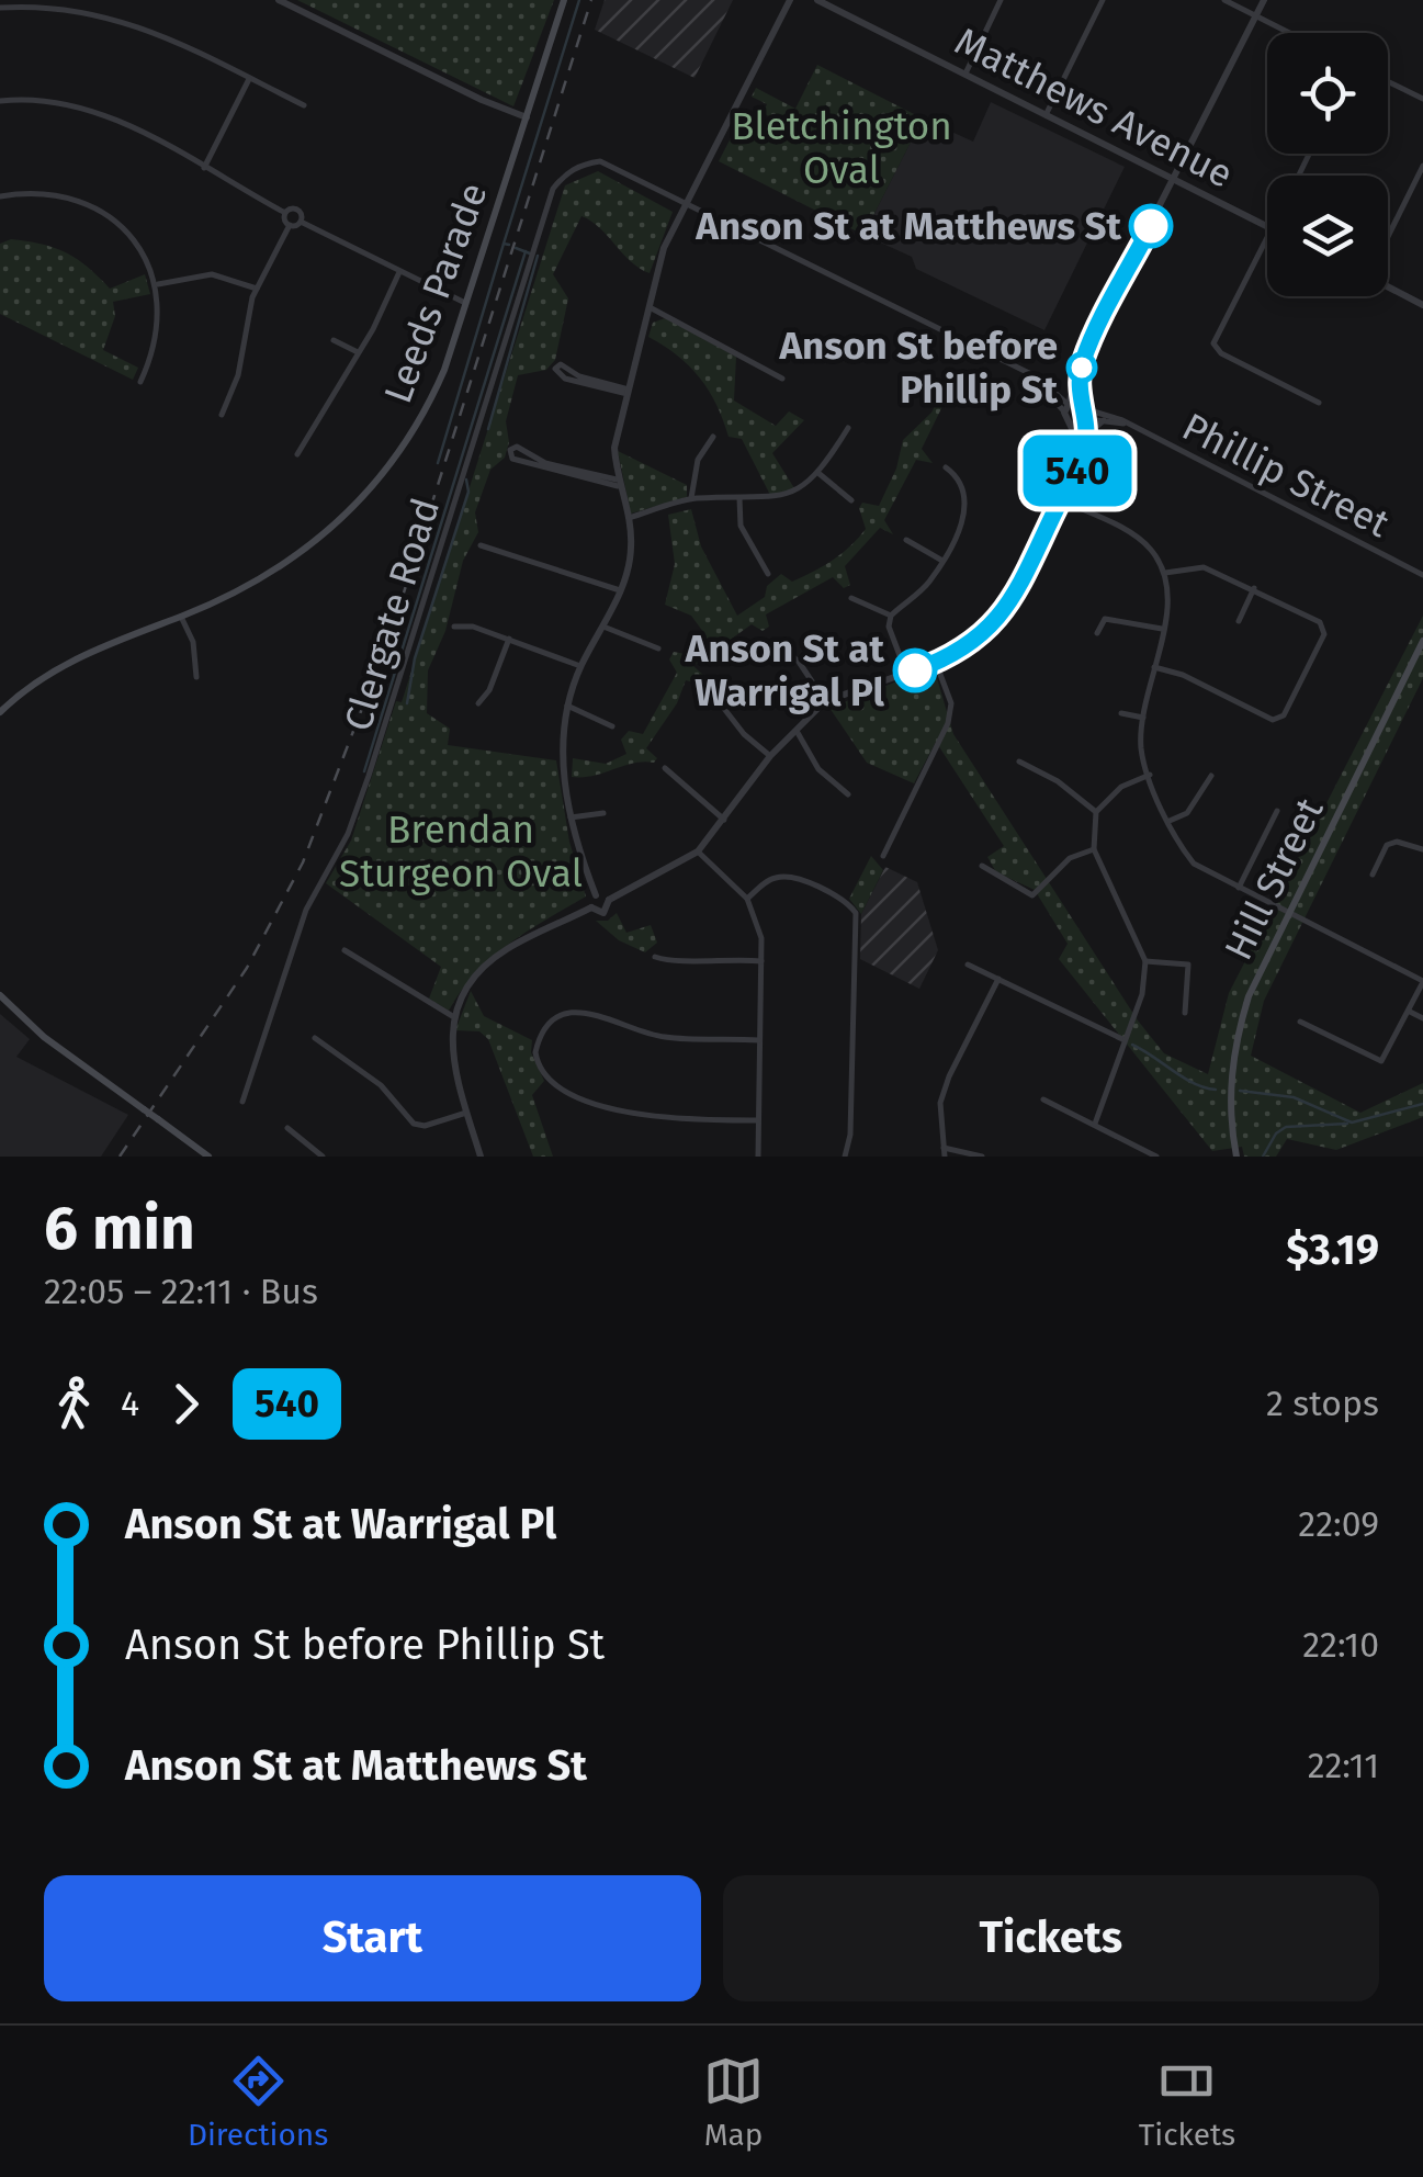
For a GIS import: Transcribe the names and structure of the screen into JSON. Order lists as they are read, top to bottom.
{
  "streets": {
    "main road": ["Leeds Parade", "Hill Street"],
    "street": ["Matthews Avenue", "Phillip Street", "Clergate Road"]
  },
  "crossings": [
    ["Phillip Street", "Clergate Road"]
  ],
  "parks": ["Bletchington Oval", "Brendan Sturgeon Oval"],
  "places": ["Anson St at Matthews St", "Anson St before Phillip St", "Anson St at Warrigal Pl"],
  "lines": ["bus line 540"],
  "page": {
    "on_map": "540",
    "heading": ["6 min", "22:05 – 22:11 · Bus", "$3.19"],
    "legs": ["4", "540", "2 stops"],
    "list": [
      {
        "name": "Anson St at Warrigal Pl",
        "value": "22:09"
      },
      {
        "name": "Anson St before Phillip St",
        "value": "22:10"
      },
      {
        "name": "Anson St at Matthews St",
        "value": "22:11"
      }
    ],
    "buttons": ["Start", "Tickets"],
    "tabs": ["Directions", "Map", "Tickets"]
  }
}
